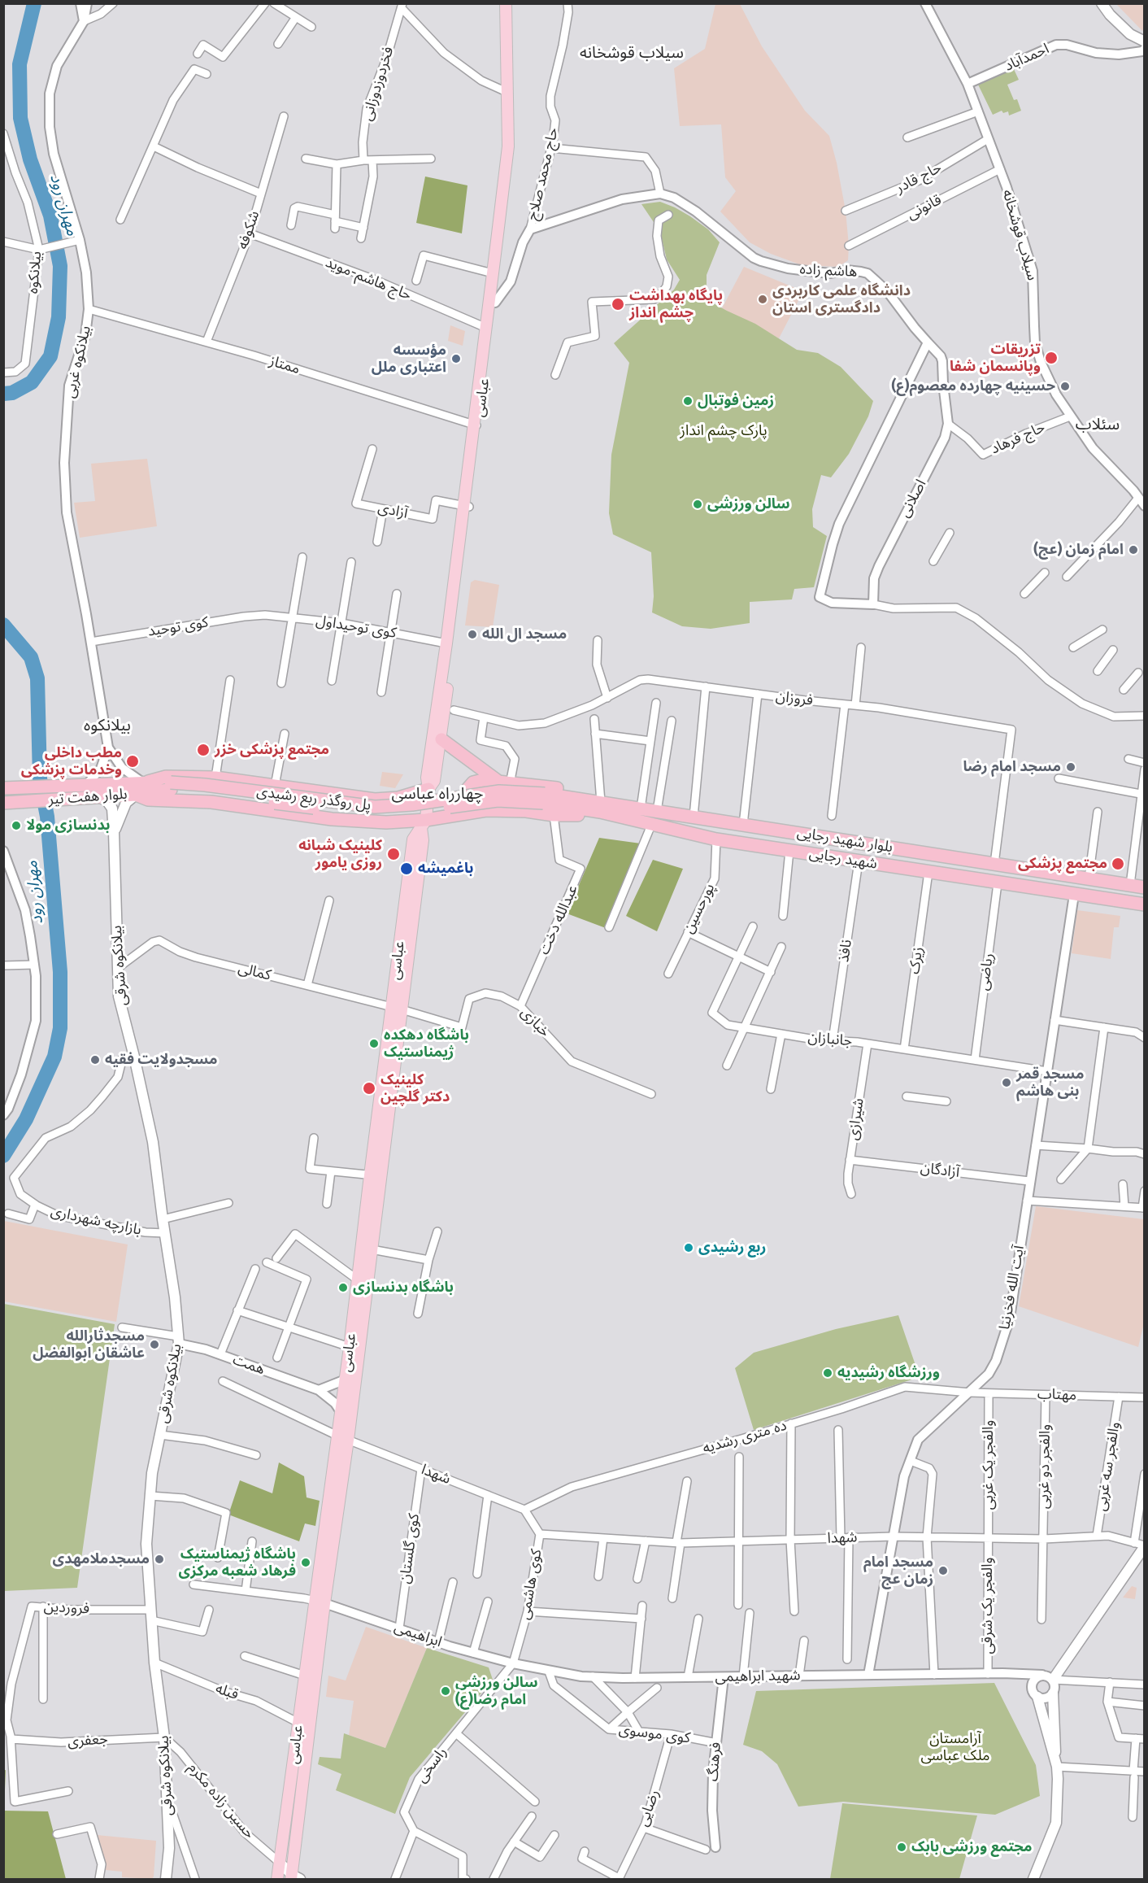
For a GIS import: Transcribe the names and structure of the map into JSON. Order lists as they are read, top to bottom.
{
  "streets": {
    "highway": [
      "بلوار هفت تیر",
      "پل روگذر ربع رشیدی",
      "بلوار شهید رجایی",
      "شهید رجایی"
    ],
    "main road": ["عباسى", "بیلانکوه شرقی"],
    "street": [
      "احمدآباد",
      "فخردوزدوزانی",
      "حاج محمد صلاح",
      "حاج قادر",
      "قانونی",
      "شکوفه",
      "سیلاب قوشخانه",
      "هاشم زاده",
      "بیلانکوه",
      "حاج هاشم-موید",
      "بیلانکوه غربی",
      "ممتاز",
      "حاج فرهاد",
      "اصلانی",
      "آزادی",
      "کوی توحید",
      "کوی توحیداول",
      "فروزان",
      "پورحسین",
      "عبدالله دخت",
      "نافذ",
      "زیرک",
      "کمالی",
      "ریاضی",
      "خبازی",
      "جانبازان",
      "شیرازی",
      "آزادگان",
      "بازارچه شهرداری",
      "آیت الله فخرنیا",
      "همت",
      "مهتاب",
      "ده متری رشدیه",
      "والفجر یک غربی",
      "والفجر دو غربی",
      "والفجر سه غربی",
      "شهدا",
      "کوی گلستان",
      "کوی هاشمی",
      "والفجر یک شرقی",
      "فروردین",
      "ابراهیمی",
      "شهید ابراهیمی",
      "قبله",
      "کوی موسوی",
      "جعفری",
      "فرهنگ",
      "راسخی",
      "حسین زاده مکرم",
      "رضایی"
    ]
  },
  "crossings": [
    ["احمدآباد", "سیلاب قوشخانه"],
    ["فخردوزدوزانی", "عباسى"],
    ["حاج قادر", "سیلاب قوشخانه"],
    ["قانونی", "سیلاب قوشخانه"],
    ["شکوفه", "حاج هاشم-موید"],
    ["شکوفه", "ممتاز"],
    ["سیلاب قوشخانه", "حاج فرهاد"],
    ["هاشم زاده", "اصلانی"],
    ["حاج هاشم-موید", "عباسى"],
    ["بیلانکوه غربی", "ممتاز"],
    ["بیلانکوه غربی", "کوی توحید"],
    ["بیلانکوه غربی", "بلوار هفت تیر"],
    ["ممتاز", "عباسى"],
    ["عباسى", "آزادی"],
    ["عباسى", "کوی توحیداول"],
    ["عباسى", "کمالی"],
    ["عباسى", "خبازی"],
    ["عباسى", "همت"],
    ["عباسى", "شهدا"],
    ["عباسى", "ابراهیمی"],
    ["عباسى", "قبله"],
    ["عباسى", "حسین زاده مکرم"],
    ["حاج فرهاد", "اصلانی"],
    ["کوی توحید", "کوی توحیداول"],
    ["فروزان", "بلوار شهید رجایی"],
    ["بلوار هفت تیر", "پل روگذر ربع رشیدی"],
    ["بلوار هفت تیر", "بیلانکوه شرقی"],
    ["پل روگذر ربع رشیدی", "بلوار شهید رجایی"],
    ["بلوار شهید رجایی", "شهید رجایی"],
    ["شهید رجایی", "پورحسین"],
    ["شهید رجایی", "نافذ"],
    ["شهید رجایی", "زیرک"],
    ["شهید رجایی", "ریاضی"],
    ["شهید رجایی", "آیت الله فخرنیا"],
    ["عبدالله دخت", "خبازی"],
    ["نافذ", "جانبازان"],
    ["زیرک", "جانبازان"],
    ["بیلانکوه شرقی", "کمالی"],
    ["بیلانکوه شرقی", "بازارچه شهرداری"],
    ["بیلانکوه شرقی", "همت"],
    ["بیلانکوه شرقی", "فروردین"],
    ["بیلانکوه شرقی", "قبله"],
    ["بیلانکوه شرقی", "جعفری"],
    ["بیلانکوه شرقی", "حسین زاده مکرم"],
    ["کمالی", "خبازی"],
    ["ریاضی", "جانبازان"],
    ["جانبازان", "شیرازی"],
    ["جانبازان", "آیت الله فخرنیا"],
    ["شیرازی", "آزادگان"],
    ["آزادگان", "آیت الله فخرنیا"],
    ["آیت الله فخرنیا", "مهتاب"],
    ["آیت الله فخرنیا", "ده متری رشدیه"],
    ["آیت الله فخرنیا", "شهدا"],
    ["آیت الله فخرنیا", "شهید ابراهیمی"],
    ["مهتاب", "ده متری رشدیه"],
    ["مهتاب", "والفجر یک غربی"],
    ["مهتاب", "والفجر دو غربی"],
    ["مهتاب", "والفجر سه غربی"],
    ["ده متری رشدیه", "شهدا"],
    ["ده متری رشدیه", "کوی هاشمی"],
    ["والفجر یک غربی", "شهدا"],
    ["والفجر یک غربی", "والفجر یک شرقی"],
    ["والفجر دو غربی", "شهدا"],
    ["والفجر سه غربی", "شهدا"],
    ["شهدا", "کوی گلستان"],
    ["شهدا", "کوی هاشمی"],
    ["شهدا", "والفجر یک شرقی"],
    ["کوی گلستان", "ابراهیمی"],
    ["کوی هاشمی", "ابراهیمی"],
    ["کوی هاشمی", "شهید ابراهیمی"],
    ["کوی هاشمی", "راسخی"],
    ["والفجر یک شرقی", "شهید ابراهیمی"],
    ["فروردین", "جعفری"],
    ["ابراهیمی", "شهید ابراهیمی"],
    ["ابراهیمی", "راسخی"],
    ["شهید ابراهیمی", "کوی موسوی"],
    ["شهید ابراهیمی", "فرهنگ"],
    ["شهید ابراهیمی", "راسخی"],
    ["کوی موسوی", "فرهنگ"],
    ["کوی موسوی", "رضایی"],
    ["جعفری", "حسین زاده مکرم"]
  ],
  "districts": [
    "سیلاب قوشخانه",
    "سئلاب",
    "بیلانکوه",
    "چهارراه عباسی"
  ],
  "water": ["مهران رود"],
  "parks": ["پارک چشم انداز", "آرامستان ملک عباسی"],
  "places": [
    "دانشگاه علمی کاربردی دادگستری استان",
    "پایگاه بهداشت چشم انداز",
    "تزریقات وپانسمان شفا",
    "مؤسسه اعتباری ملل",
    "حسینیه چهارده معصوم(ع)",
    "زمین فوتبال",
    "سالن ورزشی",
    "امام زمان (عج)",
    "مسجد ال الله",
    "مجتمع پزشکی خزر",
    "مطب داخلی وخدمات پزشکی",
    "مسجد امام رضا",
    "بدنسازی مولا",
    "کلینیک شبانه روزی یامور",
    "مجتمع پزشکی",
    "باغمیشه",
    "باشگاه دهکده ژیمناستیک",
    "مسجدولایت فقیه",
    "مسجد قمر بنی هاشم",
    "کلینیک دکتر گلچین",
    "ربع رشیدی",
    "باشگاه بدنسازی",
    "مسجدثارالله عاشقان ابوالفضل",
    "ورزشگاه رشیدیه",
    "مسجدملامهدی",
    "باشگاه ژیمناستیک فرهاد شعبه مرکزی",
    "مسجد امام زمان عج",
    "سالن ورزشی امام رضا(ع)",
    "مجتمع ورزشی بابک"
  ]
}
